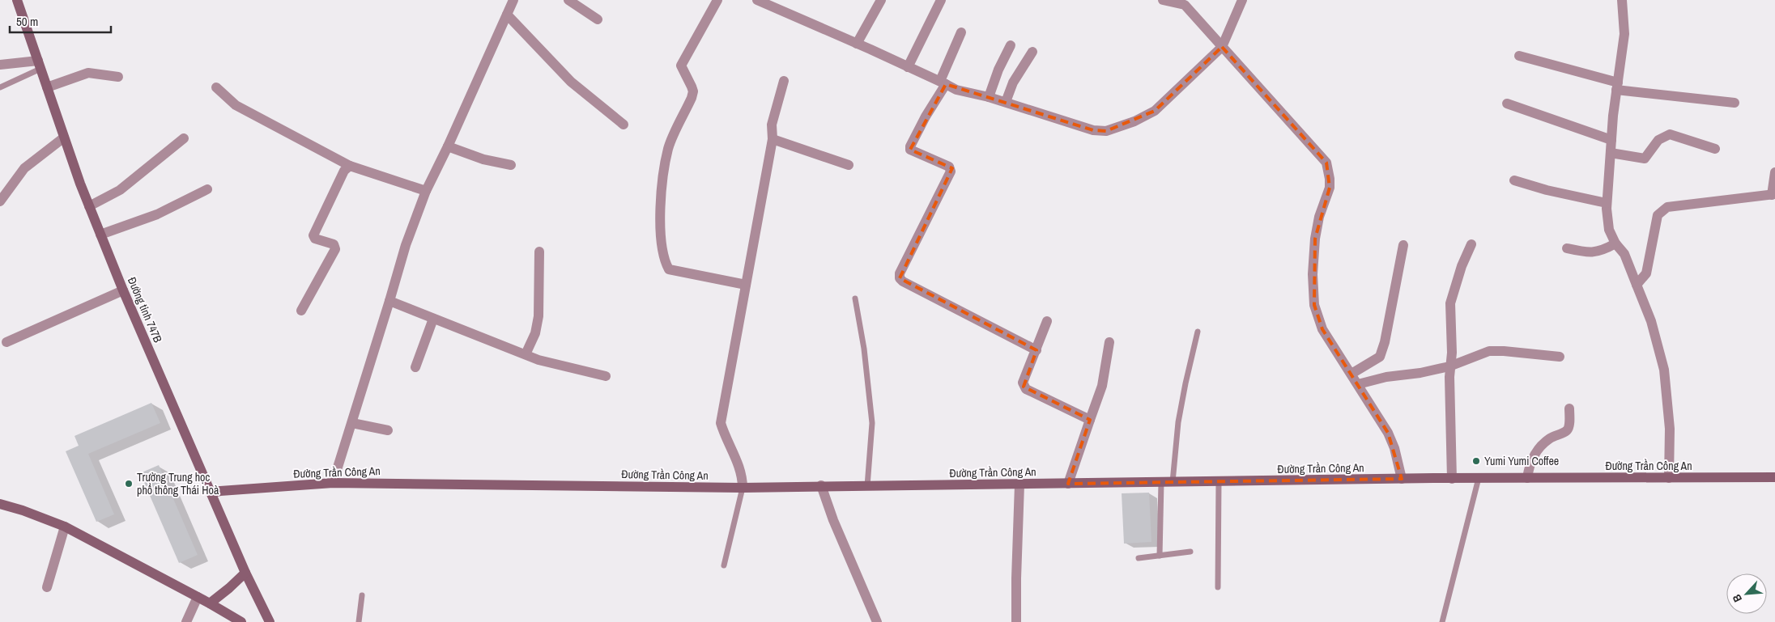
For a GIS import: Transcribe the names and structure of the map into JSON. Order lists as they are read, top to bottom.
{
  "streets": {
    "main road": ["Đường tỉnh 747B", "Đường Trần Công An"]
  },
  "crossings": [
    ["Đường tỉnh 747B", "Đường Trần Công An"]
  ],
  "places": ["Yumi Yumi Coffee", "Trường Trung học phổ thông Thái Hoà"],
  "scale_bar": "50 m",
  "north": "bottom left"
}
